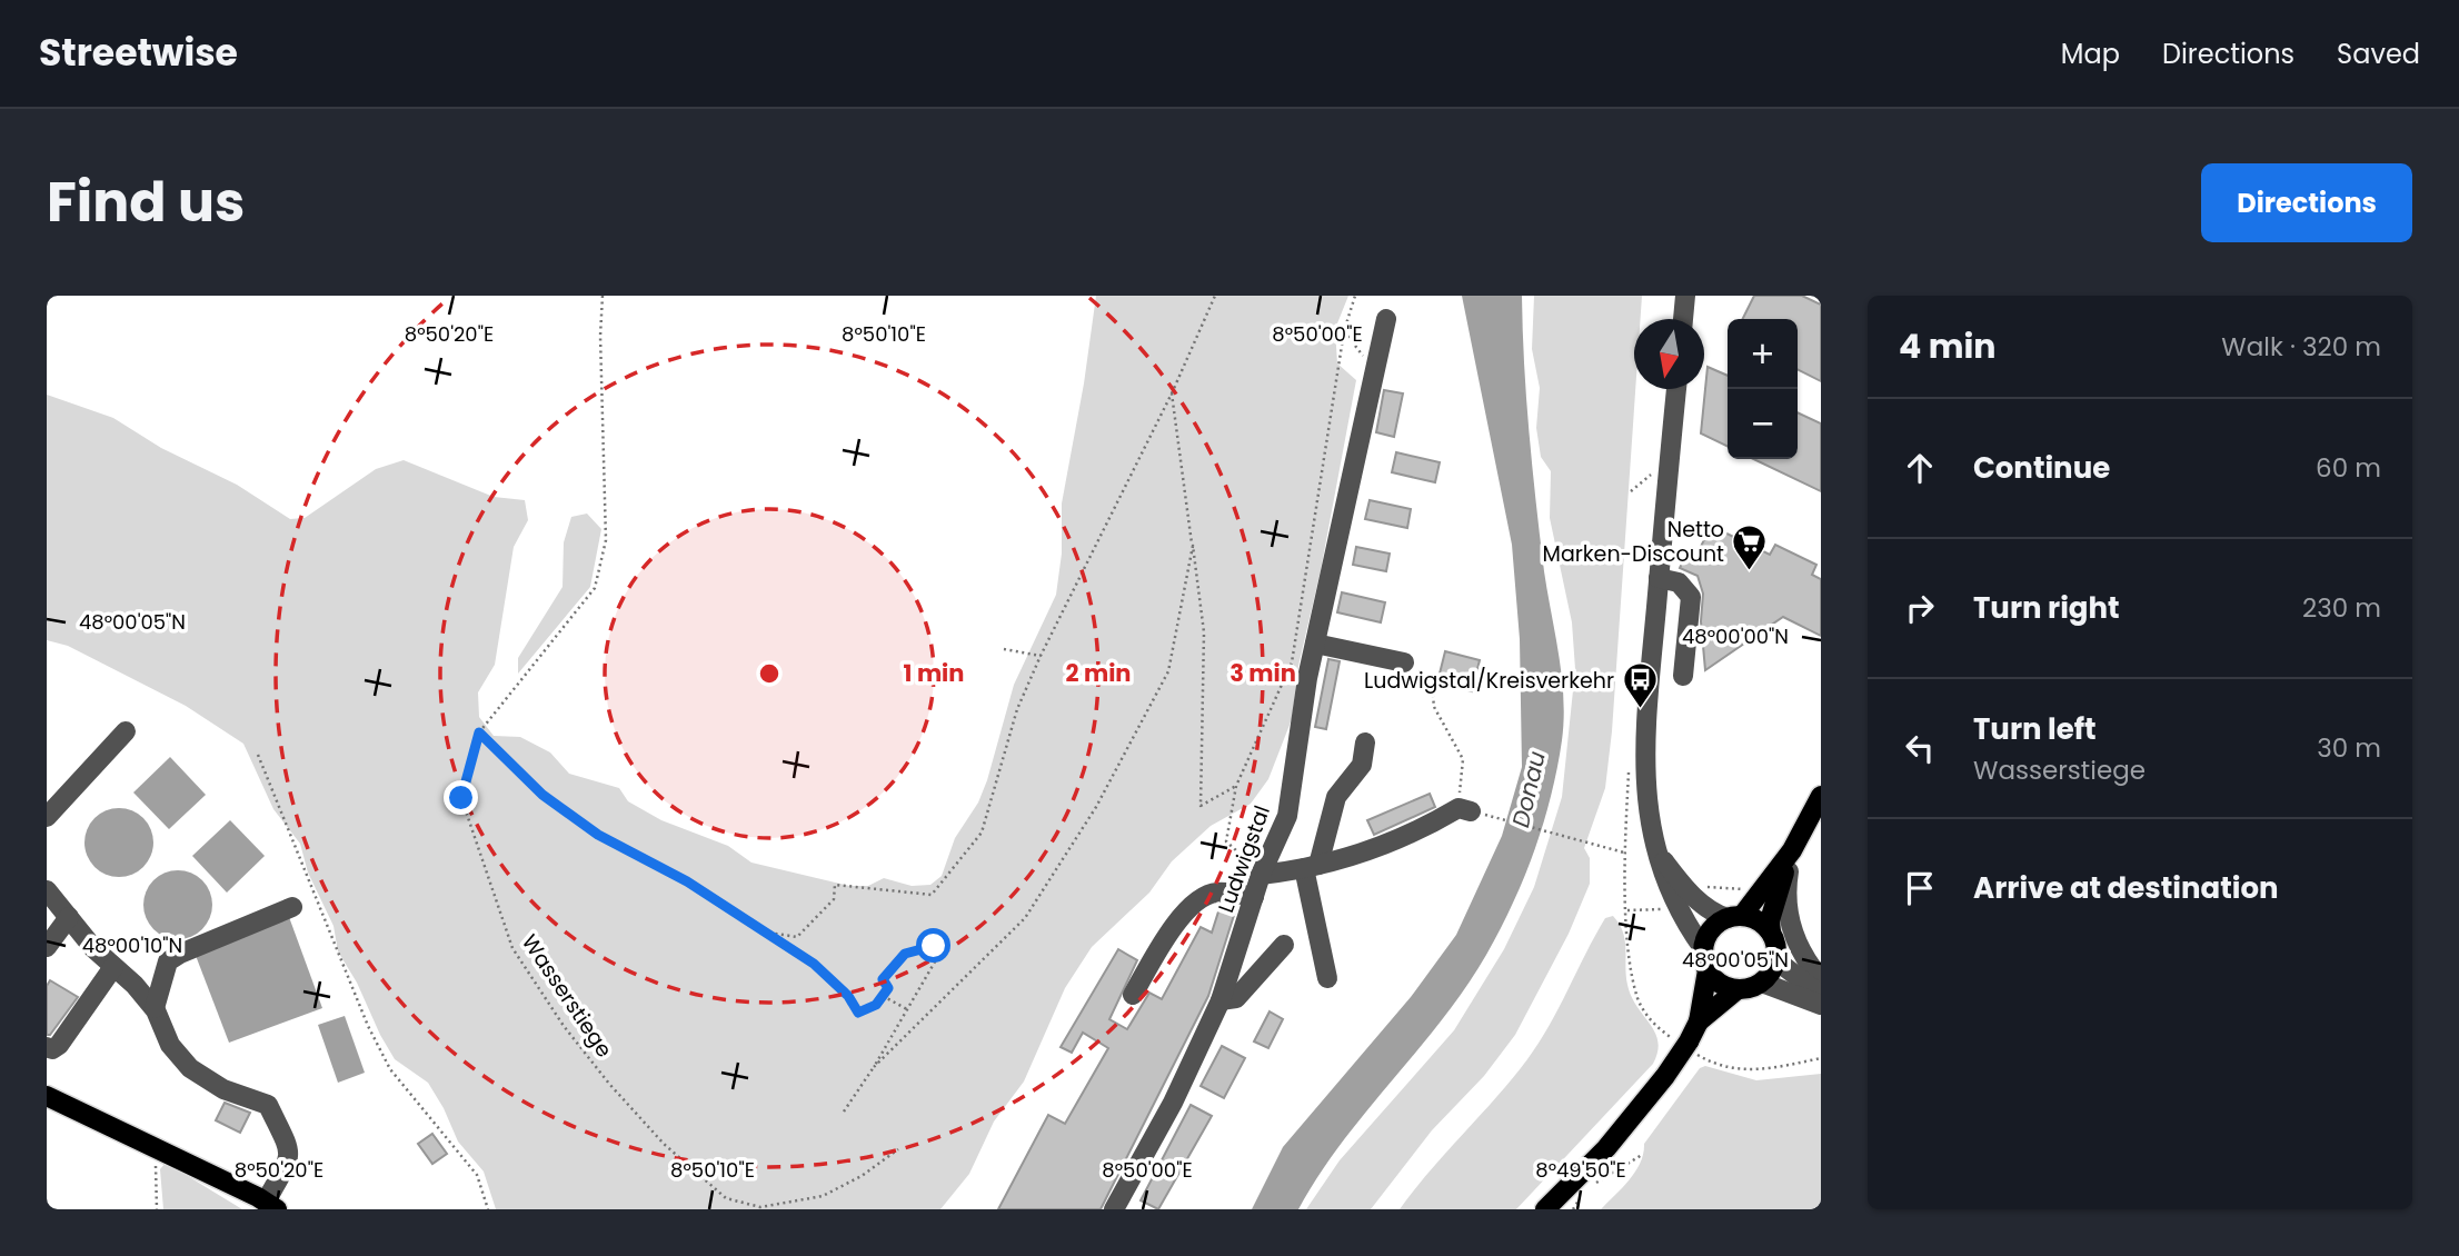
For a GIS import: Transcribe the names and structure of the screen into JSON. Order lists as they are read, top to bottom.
{
  "streets": {
    "street": ["Ludwigstal"],
    "path": ["Wasserstiege"]
  },
  "water": ["Donau"],
  "places": {
    "supermarket": ["Netto Marken-Discount"],
    "bus stop": ["Ludwigstal/Kreisverkehr"]
  },
  "north": "bottom",
  "page": {
    "header": "Streetwise",
    "nav": ["Map", "Directions", "Saved"],
    "title": "Find us",
    "buttons": "Directions",
    "heading": ["4 min", "Walk · 320 m"],
    "map_buttons": ["+", "−"],
    "list": [
      ["Continue", "60 m"],
      ["Turn right", "230 m"],
      ["Turn left", "Wasserstiege", "30 m"],
      "Arrive at destination"
    ]
  },
  "coordinates": [
    "8°50'20\"E",
    "8°50'10\"E",
    "8°50'00\"E",
    "48°00'05\"N",
    "48°00'00\"N",
    "48°00'10\"N",
    "8°49'50\"E"
  ],
  "rings": ["1 min", "2 min", "3 min"]
}
